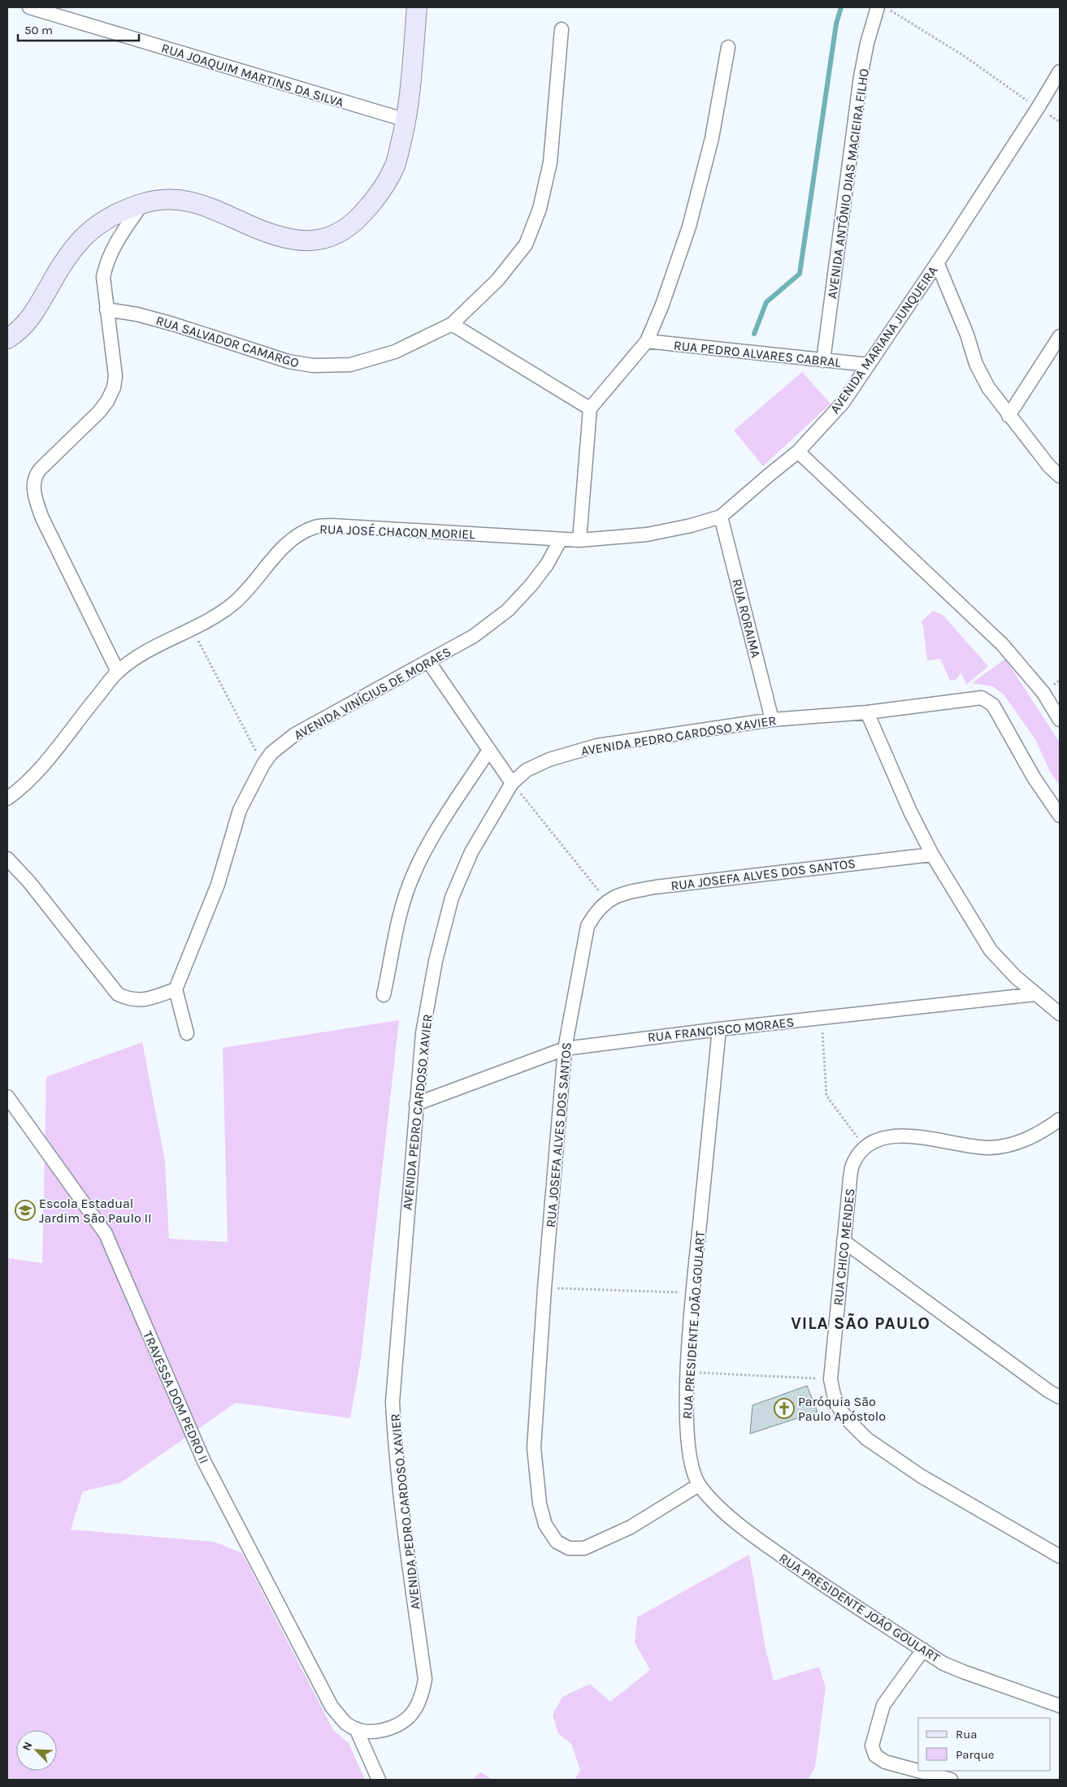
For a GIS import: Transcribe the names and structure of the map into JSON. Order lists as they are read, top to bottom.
{
  "streets": {
    "street": [
      "RUA JOAQUIM MARTINS DA SILVA",
      "AVENIDA ANTÔNIO DIAS MACIEIRA FILHO",
      "AVENIDA MARIANA JUNQUEIRA",
      "RUA SALVADOR CAMARGO",
      "RUA PEDRO ALVARES CABRAL",
      "RUA JOSÉ CHACON MORIEL",
      "RUA RORAIMA",
      "AVENIDA VINÍCIUS DE MORAES",
      "AVENIDA PEDRO CARDOSO XAVIER",
      "RUA JOSEFA ALVES DOS SANTOS",
      "RUA FRANCISCO MORAES",
      "RUA CHICO MENDES",
      "RUA PRESIDENTE JOÃO GOULART",
      "TRAVESSA DOM PEDRO II"
    ]
  },
  "crossings": [
    ["AVENIDA ANTÔNIO DIAS MACIEIRA FILHO", "RUA PEDRO ALVARES CABRAL"],
    ["AVENIDA MARIANA JUNQUEIRA", "RUA PEDRO ALVARES CABRAL"],
    ["AVENIDA MARIANA JUNQUEIRA", "RUA JOSÉ CHACON MORIEL"],
    ["RUA JOSÉ CHACON MORIEL", "RUA RORAIMA"],
    ["RUA JOSÉ CHACON MORIEL", "AVENIDA VINÍCIUS DE MORAES"],
    ["RUA RORAIMA", "AVENIDA PEDRO CARDOSO XAVIER"],
    ["AVENIDA PEDRO CARDOSO XAVIER", "RUA FRANCISCO MORAES"],
    ["AVENIDA PEDRO CARDOSO XAVIER", "TRAVESSA DOM PEDRO II"],
    ["RUA JOSEFA ALVES DOS SANTOS", "RUA FRANCISCO MORAES"],
    ["RUA JOSEFA ALVES DOS SANTOS", "RUA PRESIDENTE JOÃO GOULART"],
    ["RUA FRANCISCO MORAES", "RUA PRESIDENTE JOÃO GOULART"]
  ],
  "districts": ["VILA SÃO PAULO"],
  "places": {
    "school or university": ["Escola Estadual Jardim São Paulo II"],
    "church": ["Paróquia São Paulo Apóstolo"]
  },
  "legend": ["Rua", "Parque"],
  "scale_bar": "50 m",
  "north": "top left"
}
